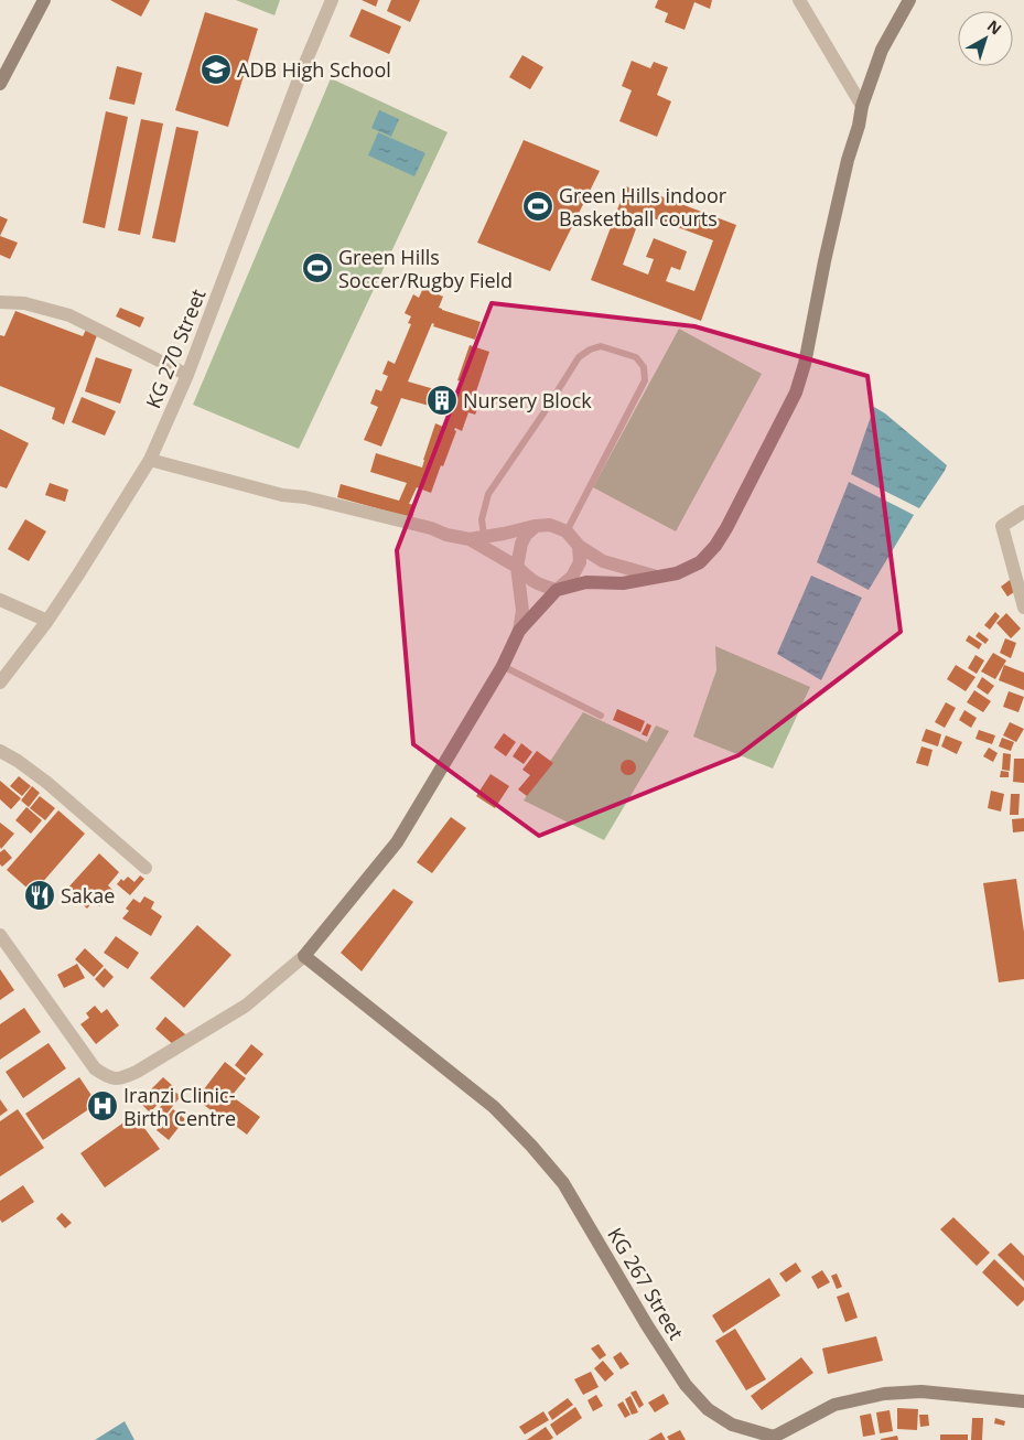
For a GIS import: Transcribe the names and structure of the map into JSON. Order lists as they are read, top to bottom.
{
  "streets": {
    "street": ["KG 270 Street", "KG 267 Street"]
  },
  "places": {
    "school or university": ["ADB High School"],
    "sports": ["Green Hills indoor Basketball courts", "Green Hills Soccer/Rugby Field"],
    "building": ["Nursery Block"],
    "restaurant": ["Sakae"],
    "hospital": ["Iranzi Clinic- Birth Centre"]
  },
  "north": "top right"
}
